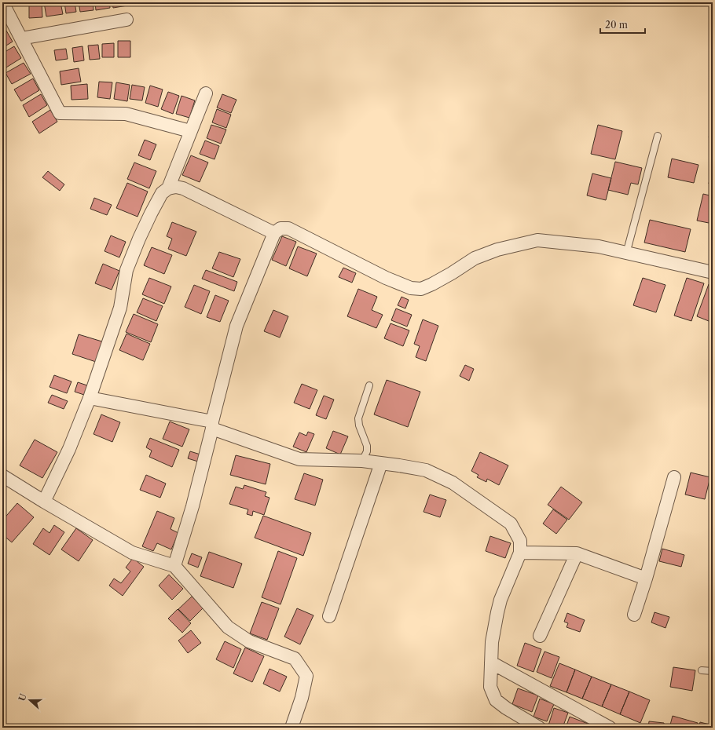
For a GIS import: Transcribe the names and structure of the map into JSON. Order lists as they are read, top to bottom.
{
  "scale_bar": "20 m",
  "north": "left"
}
